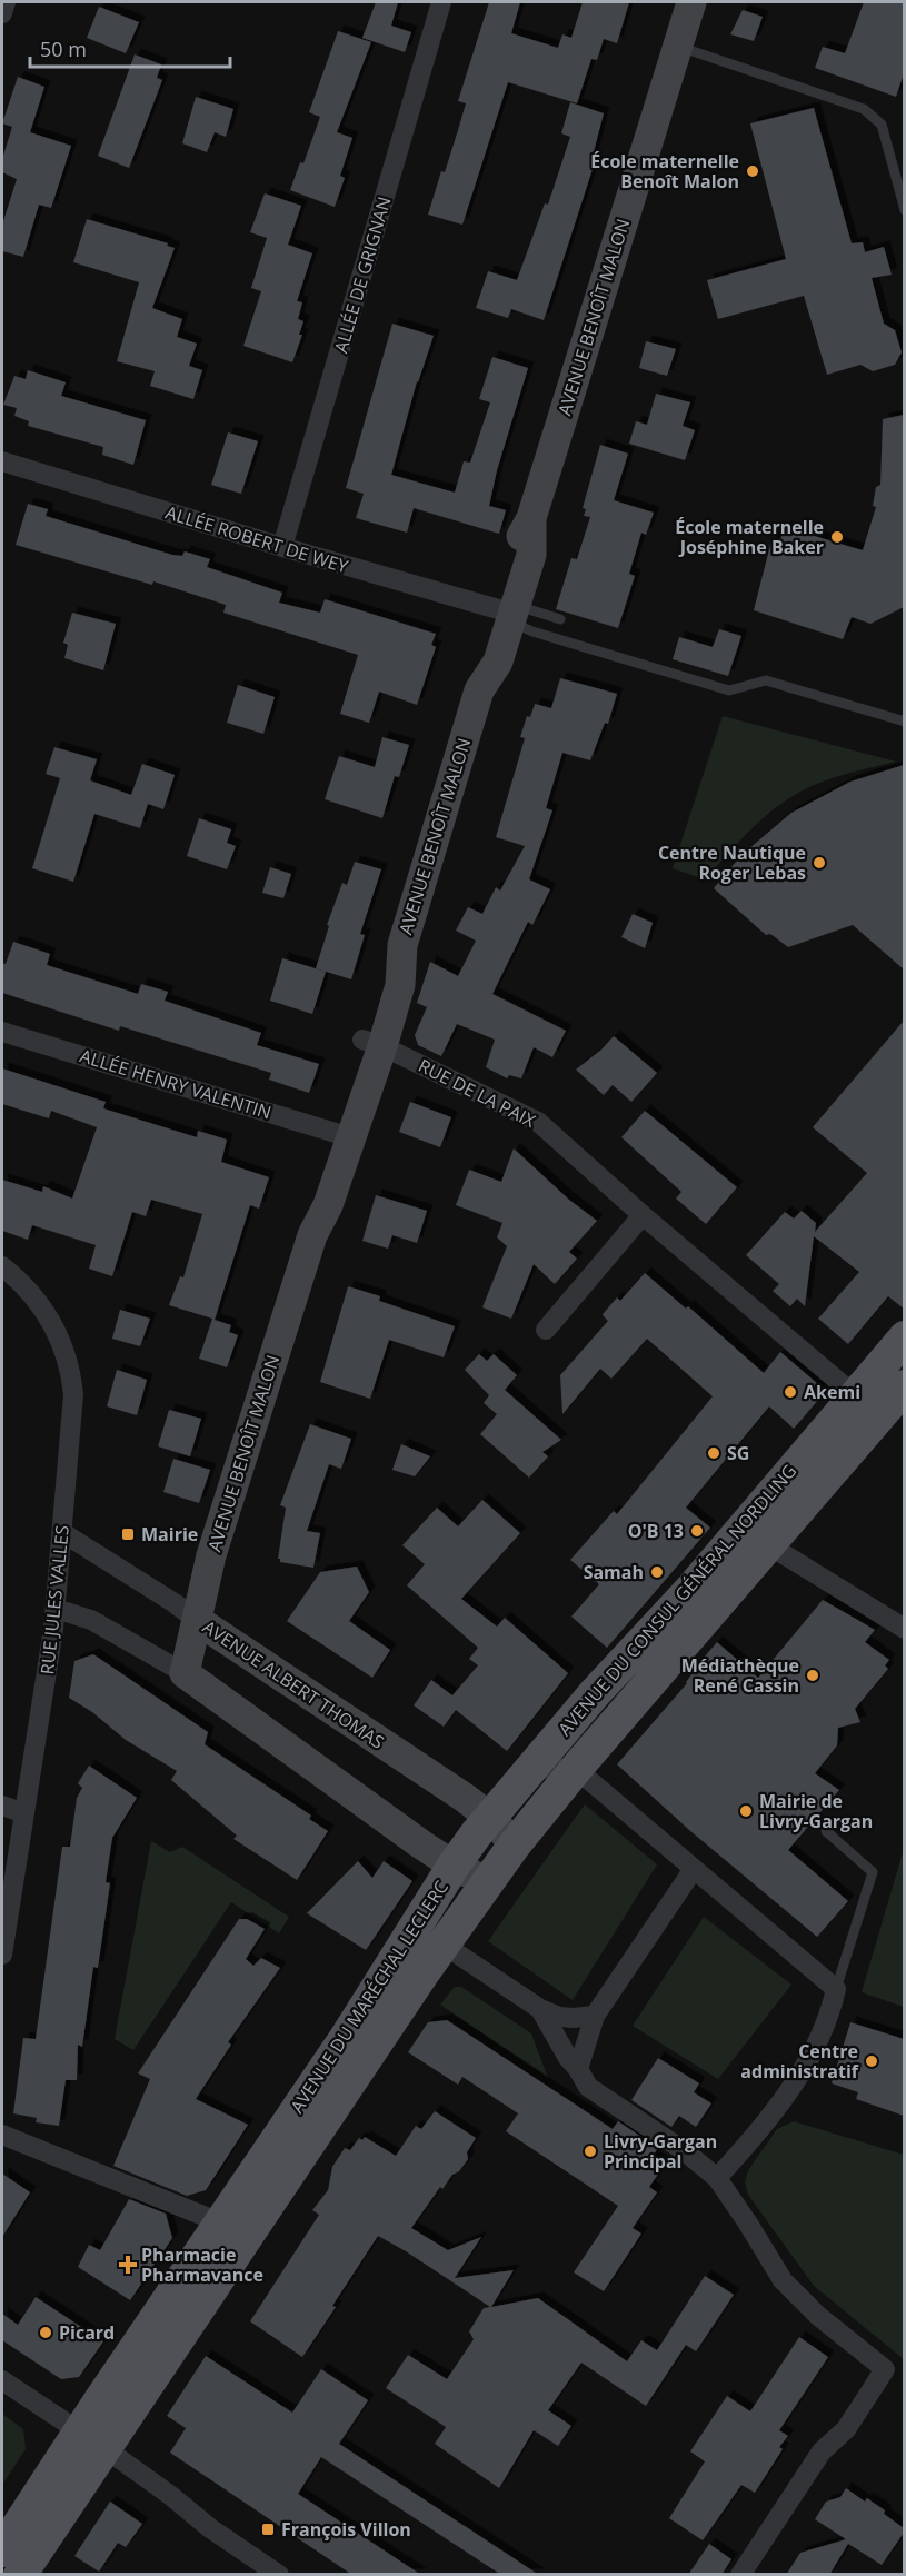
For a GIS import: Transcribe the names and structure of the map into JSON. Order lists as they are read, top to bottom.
{
  "streets": {
    "main road": [
      "AVENUE BENOÎT MALON",
      "AVENUE DU CONSUL GÉNÉRAL NORDLING",
      "AVENUE ALBERT THOMAS",
      "AVENUE DU MARÉCHAL LECLERC"
    ],
    "street": [
      "ALLÉE DE GRIGNAN",
      "ALLÉE ROBERT DE WEY",
      "ALLÉE HENRY VALENTIN",
      "RUE DE LA PAIX",
      "RUE JULES VALLES"
    ]
  },
  "crossings": [
    ["ALLÉE DE GRIGNAN", "ALLÉE ROBERT DE WEY"],
    ["AVENUE BENOÎT MALON", "ALLÉE ROBERT DE WEY"],
    ["AVENUE BENOÎT MALON", "ALLÉE HENRY VALENTIN"],
    ["AVENUE BENOÎT MALON", "RUE DE LA PAIX"],
    ["AVENUE BENOÎT MALON", "AVENUE ALBERT THOMAS"],
    ["RUE DE LA PAIX", "AVENUE DU CONSUL GÉNÉRAL NORDLING"],
    ["RUE JULES VALLES", "AVENUE ALBERT THOMAS"],
    ["AVENUE DU CONSUL GÉNÉRAL NORDLING", "AVENUE ALBERT THOMAS"],
    ["AVENUE DU CONSUL GÉNÉRAL NORDLING", "AVENUE DU MARÉCHAL LECLERC"]
  ],
  "places": {
    "other": [
      "École maternelle Benoît Malon",
      "École maternelle Joséphine Baker",
      "Centre Nautique Roger Lebas",
      "Akemi",
      "SG",
      "O'B 13",
      "Samah",
      "Médiathèque René Cassin",
      "Mairie de Livry-Gargan",
      "Centre administratif",
      "Livry-Gargan Principal",
      "Picard"
    ],
    "transit": ["Mairie", "François Villon"],
    "health": ["Pharmacie Pharmavance"]
  },
  "scale_bar": "50 m"
}
